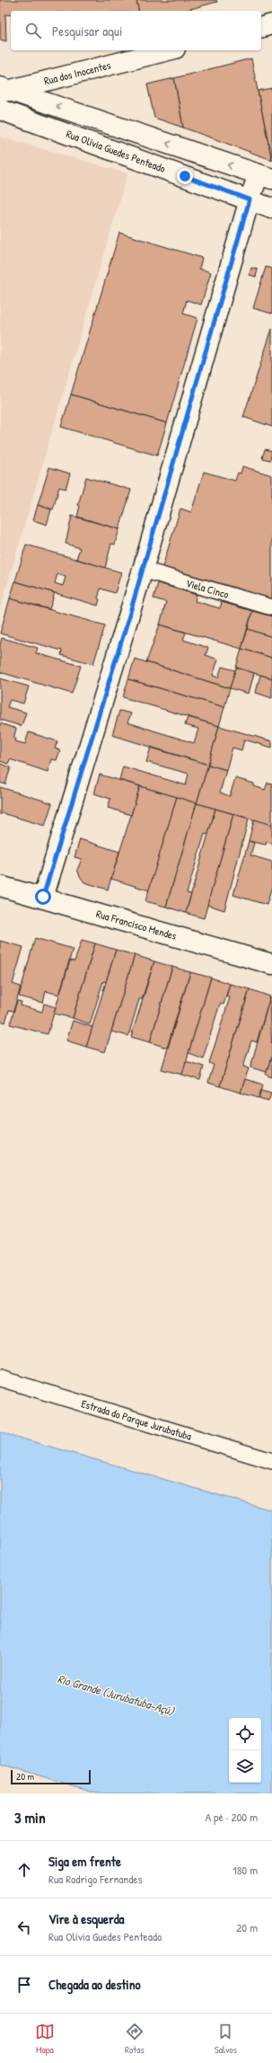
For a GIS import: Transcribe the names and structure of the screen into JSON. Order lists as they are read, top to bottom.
{
  "streets": {
    "street": ["Rua dos Inocentes", "Rua Olívia Guedes Penteado", "Rua Francisco Mendes"],
    "lane": ["Viela Cinco", "Estrada do Parque Jurubatuba"]
  },
  "crossings": [
    ["Rua dos Inocentes", "Rua Olívia Guedes Penteado"]
  ],
  "water": ["Rio Grande (Jurubatuba-Açú)"],
  "scale_bar": "20 m",
  "page": {
    "search": "Pesquisar aqui",
    "scale": "20 m",
    "heading": ["3 min", "A pé · 200 m"],
    "list": [
      ["Siga em frente", "Rua Rodrigo Fernandes", "180 m"],
      ["Vire à esquerda", "Rua Olívia Guedes Penteado", "20 m"],
      "Chegada ao destino"
    ],
    "nav": ["Mapa", "Rotas", "Salvos"]
  }
}
